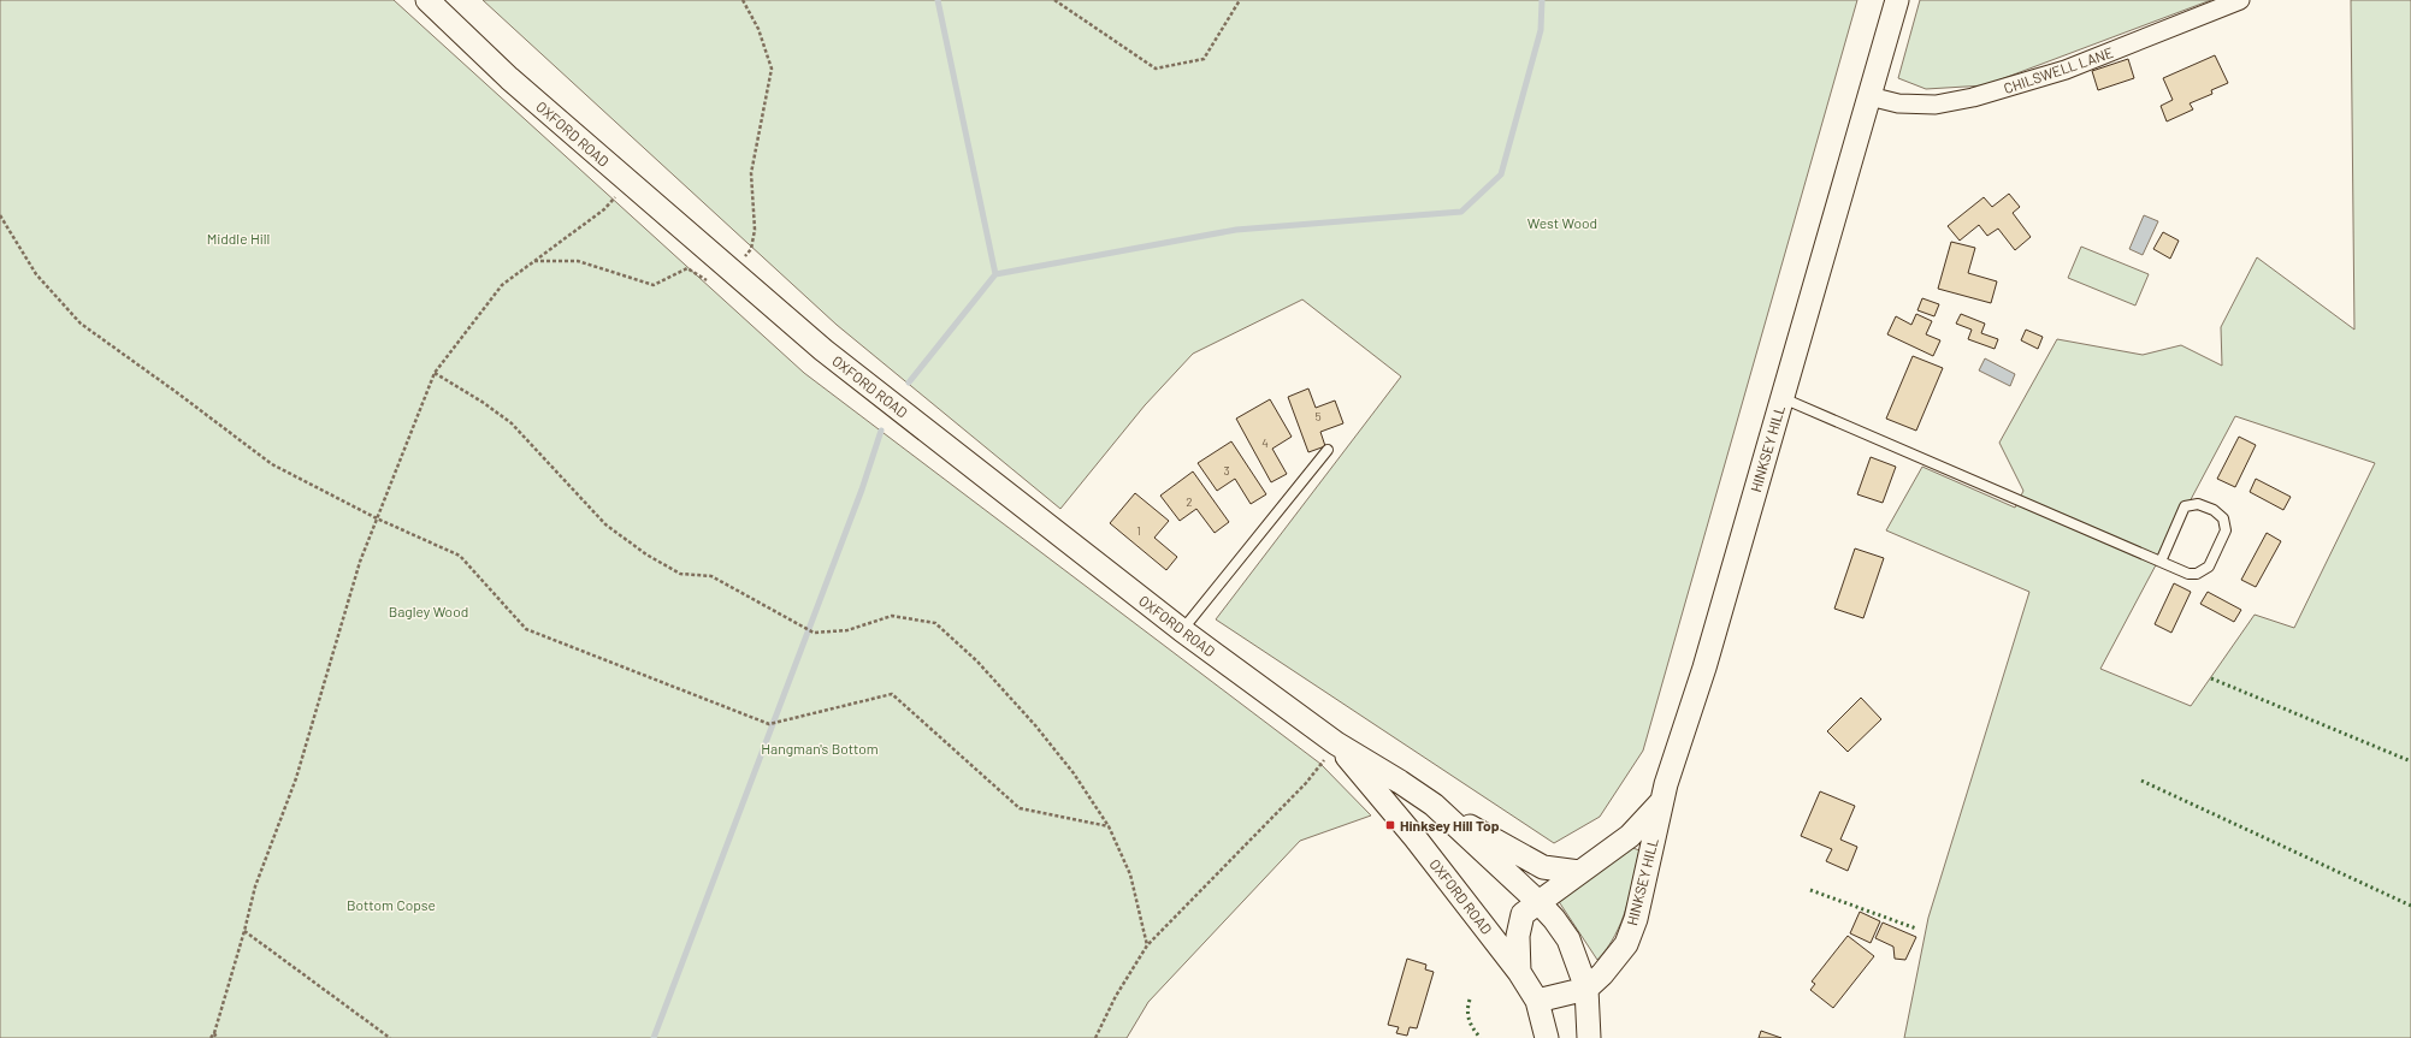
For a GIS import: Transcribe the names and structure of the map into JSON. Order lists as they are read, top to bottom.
{
  "streets": {
    "street": ["CHILSWELL LANE", "OXFORD ROAD", "HINKSEY HILL"]
  },
  "crossings": [
    ["CHILSWELL LANE", "HINKSEY HILL"],
    ["OXFORD ROAD", "HINKSEY HILL"]
  ],
  "parks": [
    "West Wood",
    "Middle Hill",
    "Bagley Wood",
    "Hangman's Bottom",
    "Bottom Copse"
  ],
  "places": {
    "transit": ["Hinksey Hill Top"]
  },
  "house_numbers": [
    "5",
    "4",
    "3",
    "2",
    "1"
  ]
}
